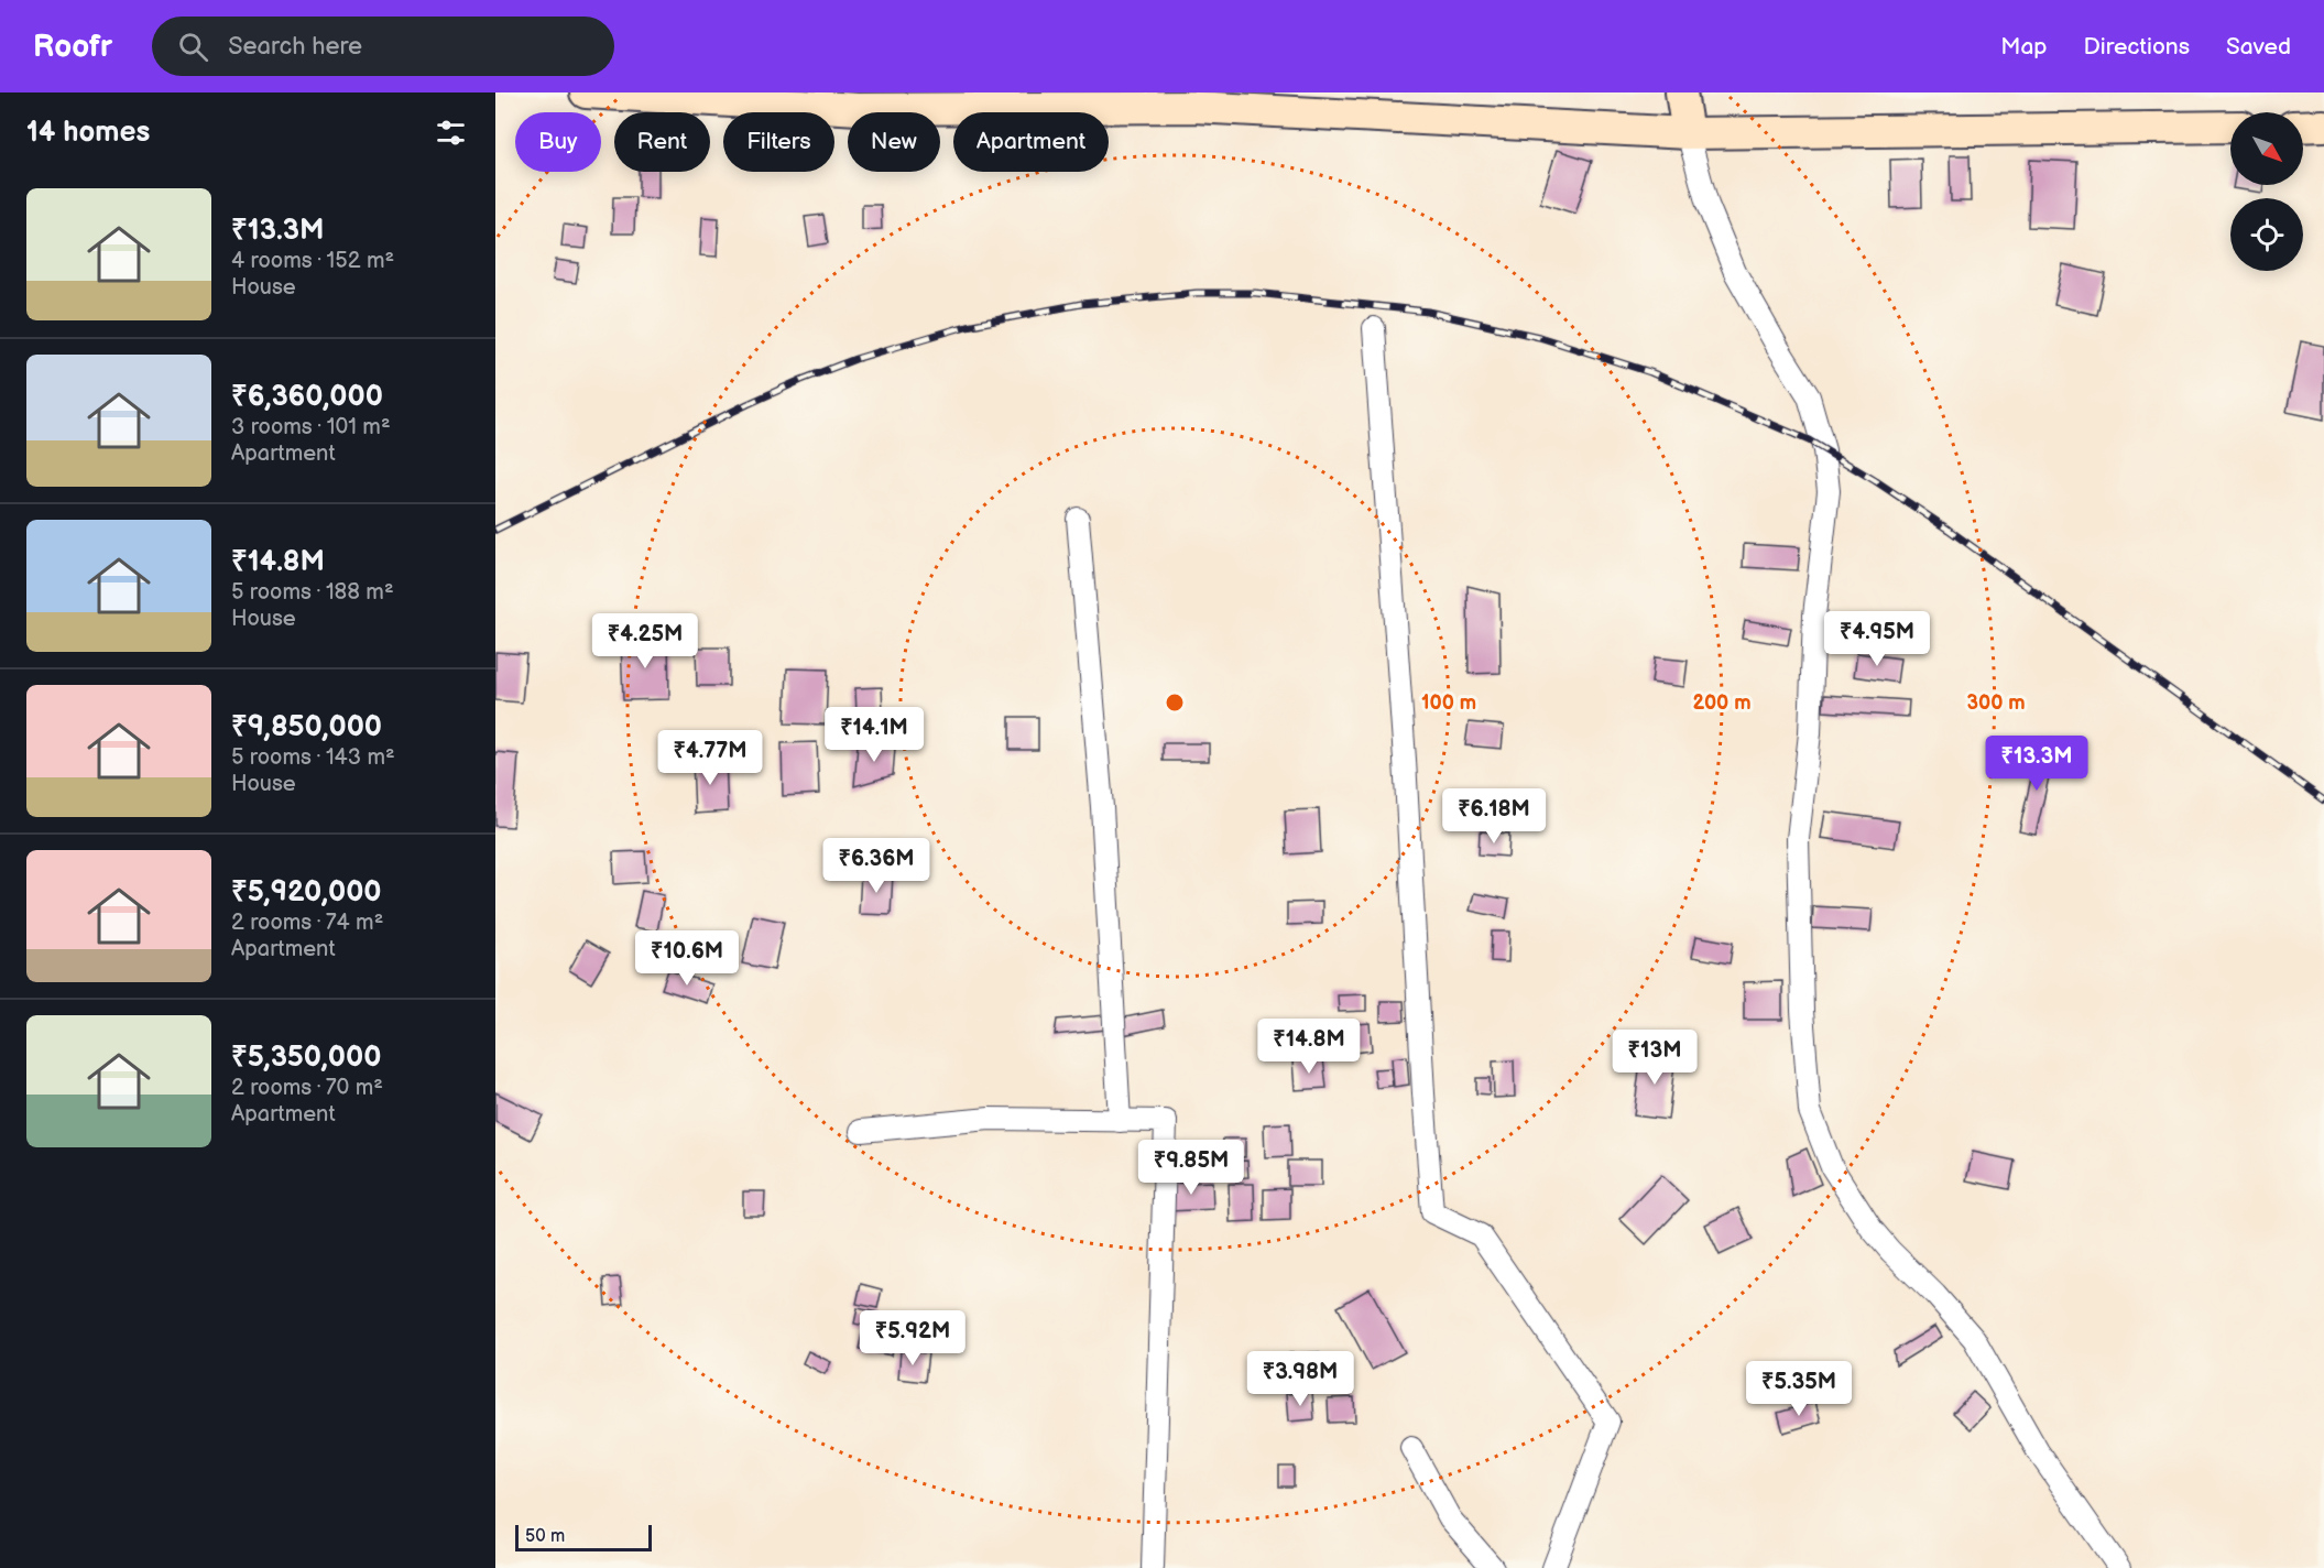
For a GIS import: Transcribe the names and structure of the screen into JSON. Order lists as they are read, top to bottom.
{
  "scale_bar": "50 m",
  "north": "bottom right",
  "page": {
    "header": "Roofr",
    "search": "Search here",
    "nav": ["Map", "Directions", "Saved"],
    "heading": "14 homes",
    "chip": [
      "Buy",
      "Rent",
      "Filters",
      "New",
      "Apartment"
    ],
    "list": [
      {
        "name": "₹13.3M",
        "note": "4 rooms · 152 m² · House"
      },
      {
        "name": "₹6,360,000",
        "note": "3 rooms · 101 m² · Apartment"
      },
      {
        "name": "₹14.8M",
        "note": "5 rooms · 188 m² · House"
      },
      {
        "name": "₹9,850,000",
        "note": "5 rooms · 143 m² · House"
      },
      {
        "name": "₹5,920,000",
        "note": "2 rooms · 74 m² · Apartment"
      },
      {
        "name": "₹5,350,000",
        "note": "2 rooms · 70 m² · Apartment"
      }
    ],
    "price": [
      "₹4.95M",
      "₹4.25M",
      "₹14.1M",
      "₹4.77M",
      "₹13.3M",
      "₹6.18M",
      "₹6.36M",
      "₹10.6M",
      "₹14.8M",
      "₹13M",
      "₹9.85M",
      "₹5.92M",
      "₹3.98M",
      "₹5.35M"
    ],
    "scale": "50 m"
  },
  "rings": ["100 m", "200 m", "300 m"]
}
